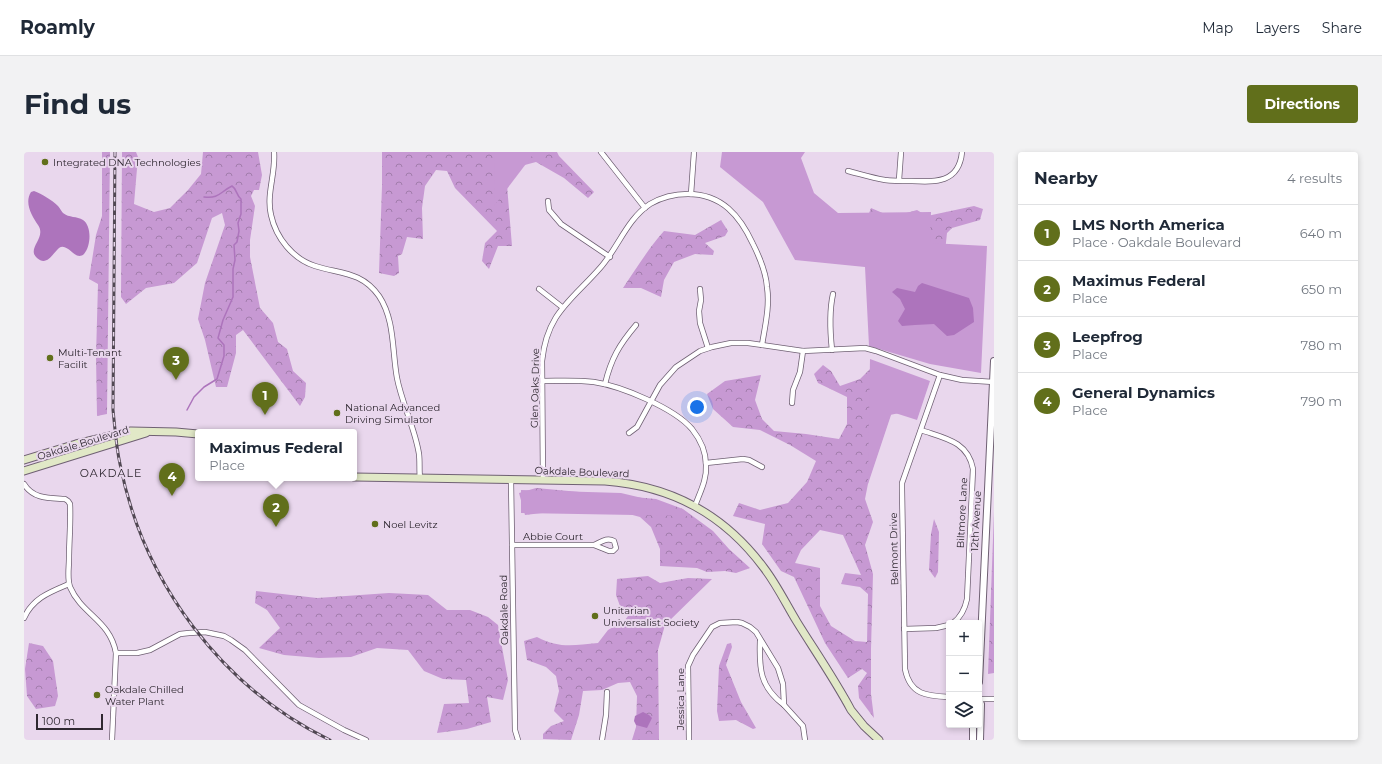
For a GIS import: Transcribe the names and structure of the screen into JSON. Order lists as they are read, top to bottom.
{
  "streets": {
    "main road": ["Oakdale Boulevard"],
    "street": [
      "Glen Oaks Drive",
      "Biltmore Lane",
      "12th Avenue",
      "Abbie Court",
      "Belmont Drive",
      "Oakdale Road",
      "Jessica Lane"
    ]
  },
  "crossings": [
    ["Glen Oaks Drive", "Oakdale Boulevard"],
    ["Oakdale Boulevard", "Oakdale Road"],
    ["Biltmore Lane", "Belmont Drive"],
    ["Abbie Court", "Oakdale Road"]
  ],
  "districts": ["OAKDALE"],
  "places": [
    "Integrated DNA Technologies",
    "Multi-Tenant Facilit",
    "National Advanced Driving Simulator",
    "Noel Levitz",
    "Unitarian Universalist Society",
    "Oakdale Chilled Water Plant"
  ],
  "scale_bar": "100 m",
  "page": {
    "header": "Roamly",
    "nav": ["Map", "Layers", "Share"],
    "buttons": "Directions",
    "title": "Find us",
    "heading": ["Nearby", "4 results"],
    "list": [
      {
        "mark": "1",
        "name": "LMS North America",
        "note": "Place · Oakdale Boulevard",
        "value": "640 m"
      },
      {
        "mark": "2",
        "name": "Maximus Federal",
        "note": "Place",
        "value": "650 m"
      },
      {
        "mark": "3",
        "name": "Leepfrog",
        "note": "Place",
        "value": "780 m"
      },
      {
        "mark": "4",
        "name": "General Dynamics",
        "note": "Place",
        "value": "790 m"
      }
    ],
    "pins": [
      "3",
      "1",
      "4",
      "2"
    ],
    "popup": ["Maximus Federal", "Place"],
    "map_buttons": ["+", "−"],
    "scale": "100 m"
  }
}
